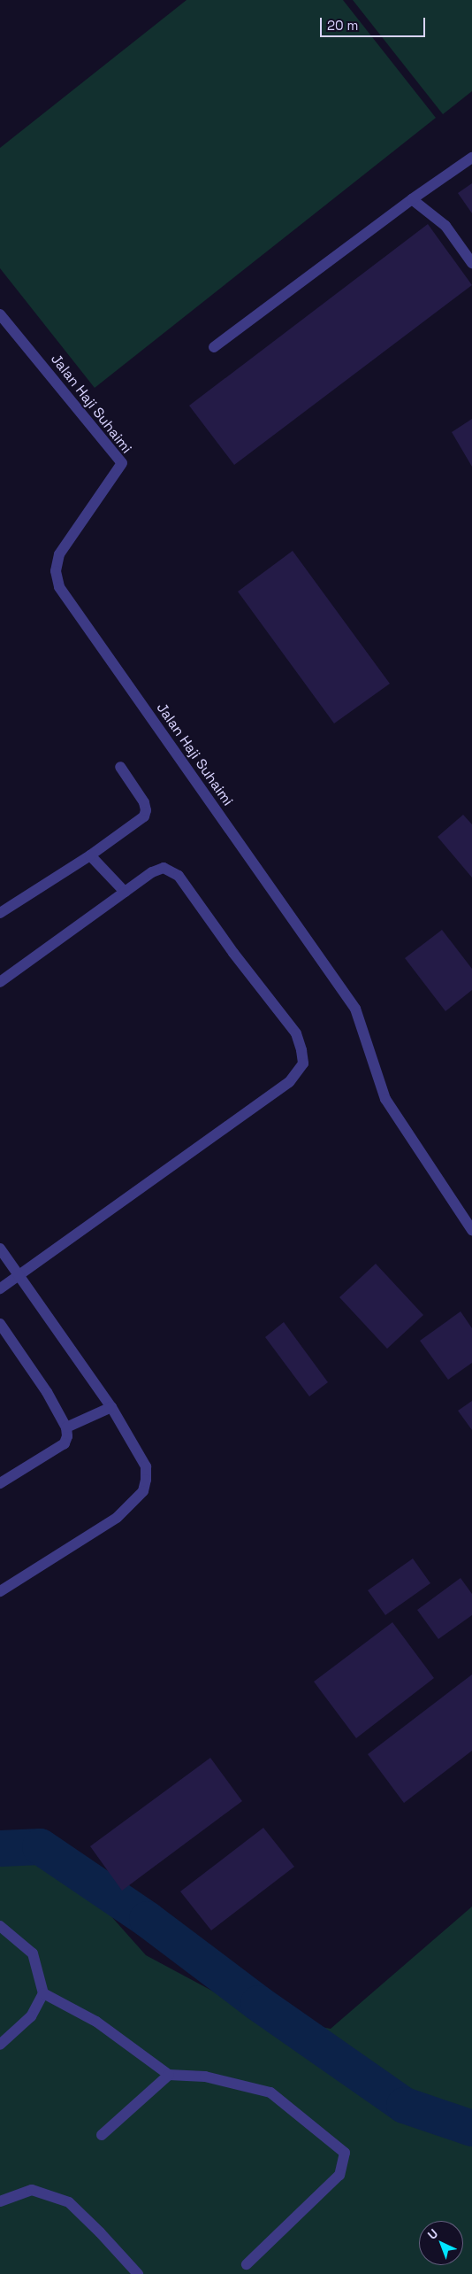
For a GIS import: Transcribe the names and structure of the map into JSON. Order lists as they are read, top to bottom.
{
  "streets": {
    "street": ["Jalan Haji Suhaimi"]
  },
  "scale_bar": "20 m",
  "north": "top left"
}
